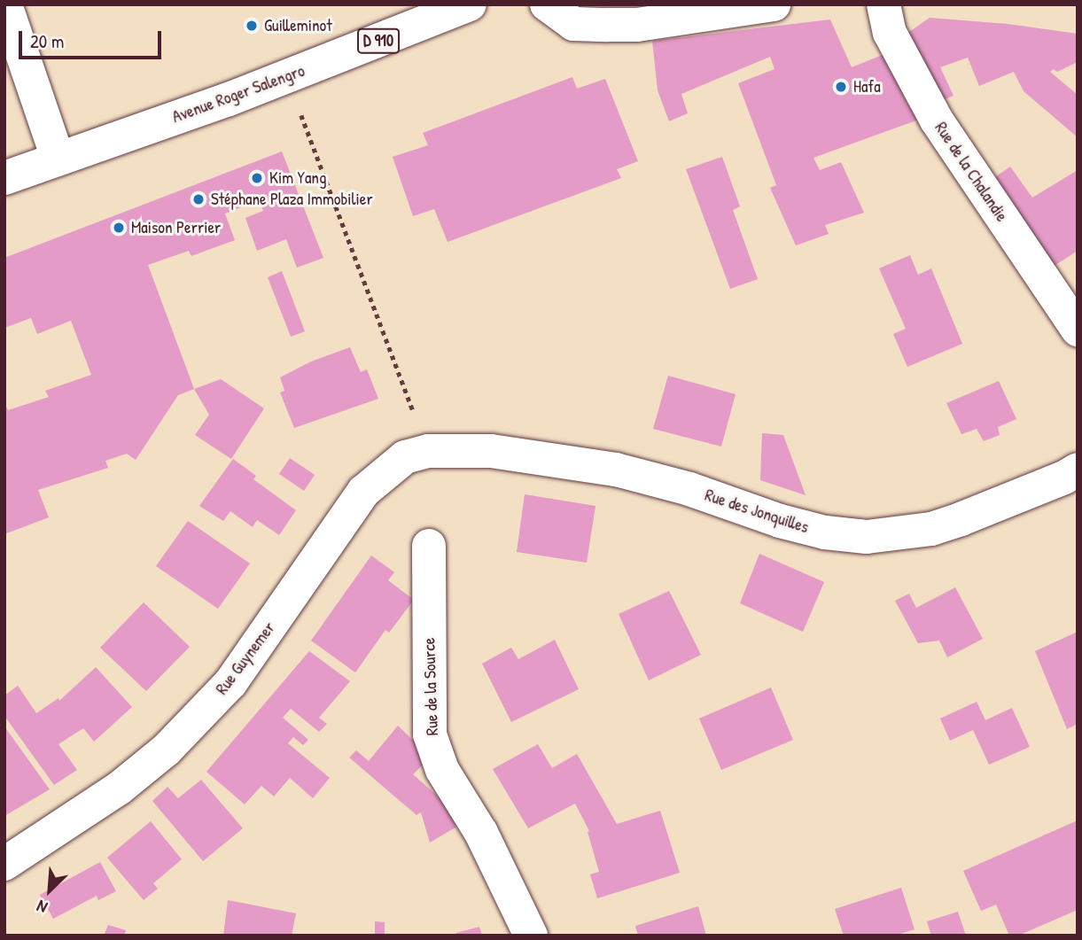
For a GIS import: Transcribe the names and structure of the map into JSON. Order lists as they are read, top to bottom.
{
  "streets": {
    "street": [
      "D 910",
      "Avenue Roger Salengro",
      "Rue de la Chalandie",
      "Rue des Jonquilles",
      "Rue Guynemer",
      "Rue de la Source"
    ]
  },
  "crossings": [
    ["Rue des Jonquilles", "Rue Guynemer"]
  ],
  "places": [
    "Guilleminot",
    "Hafa",
    "Kim Yang",
    "Stéphane Plaza Immobilier",
    "Maison Perrier"
  ],
  "scale_bar": "20 m",
  "north": "bottom left"
}
